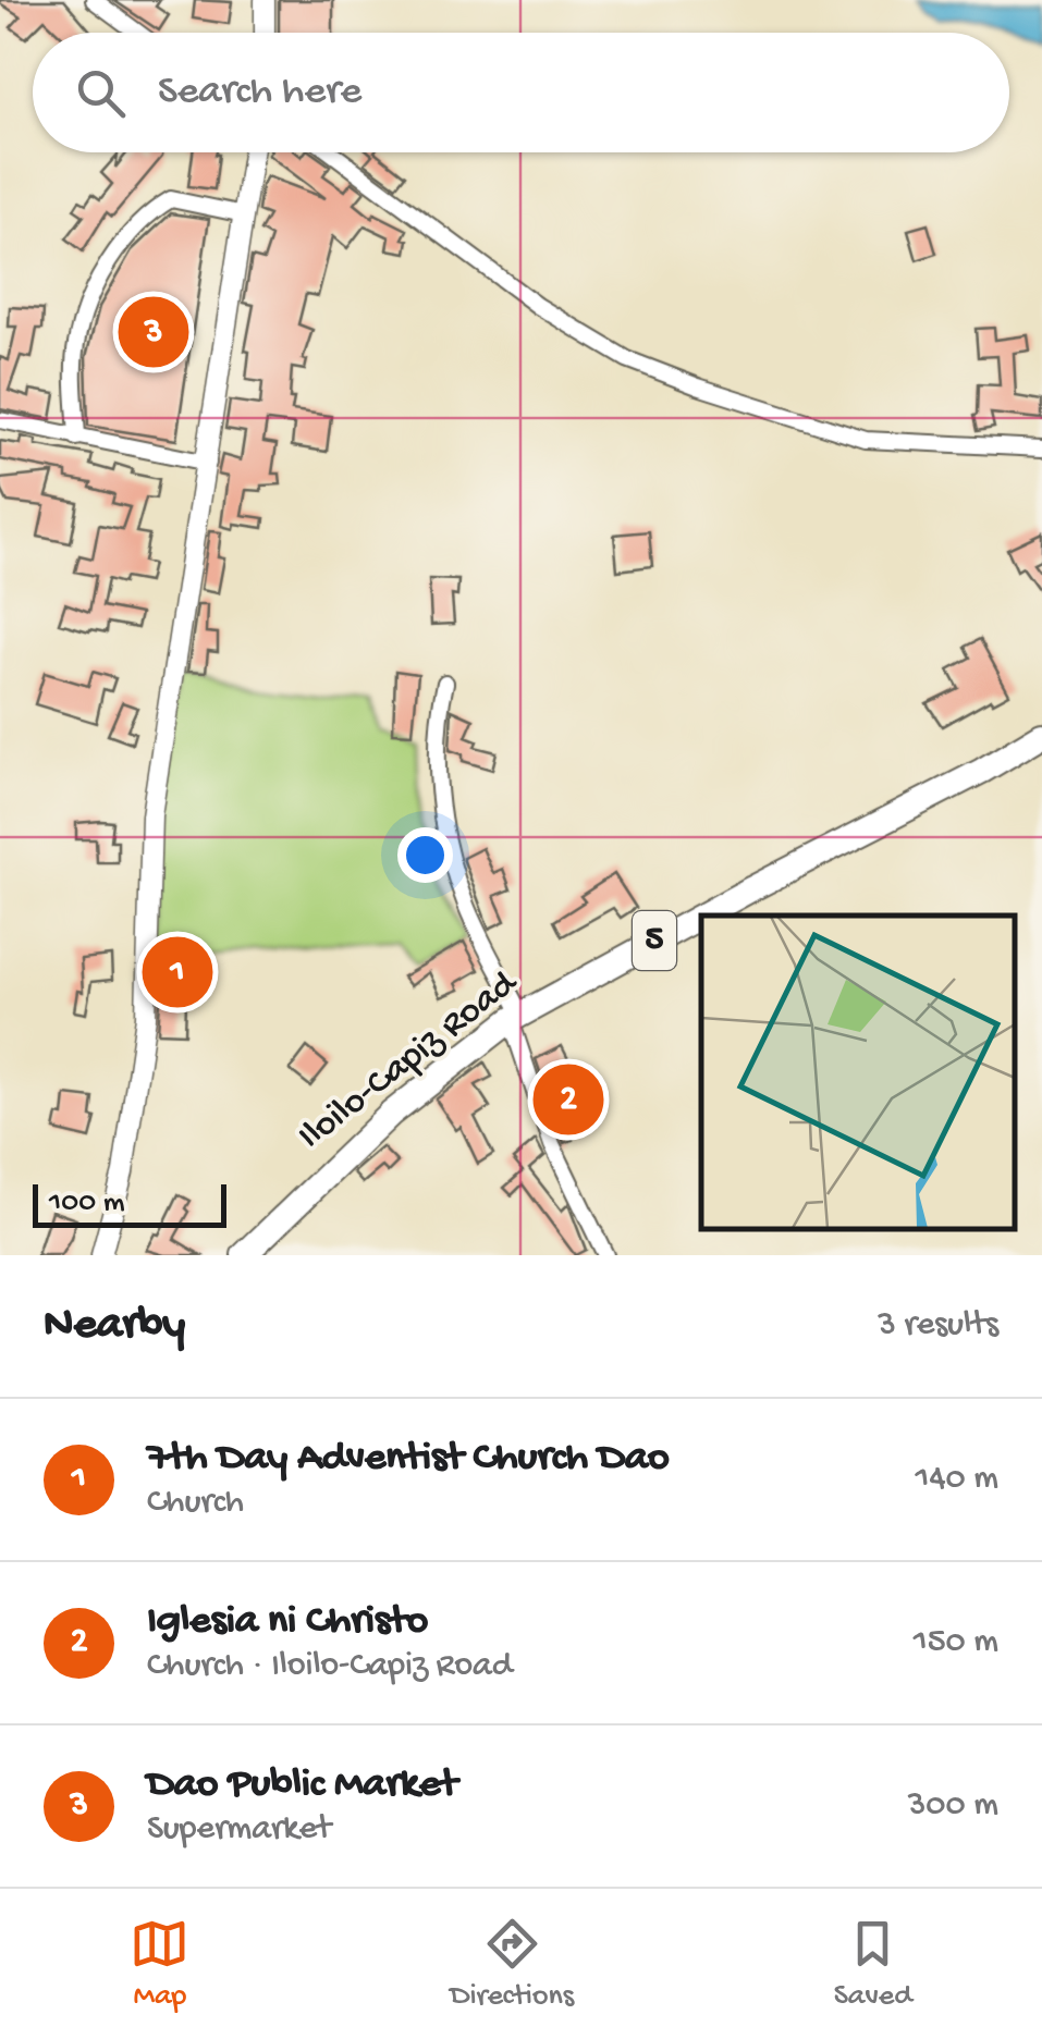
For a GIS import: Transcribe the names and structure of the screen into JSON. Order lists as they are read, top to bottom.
{
  "streets": {
    "highway": ["5", "Iloilo-Capiz Road"]
  },
  "scale_bar": "100 m",
  "page": {
    "search": "Search here",
    "pins": ["3", "1", "2"],
    "scale": "100 m",
    "heading": ["Nearby", "3 results"],
    "list": [
      {
        "mark": "1",
        "name": "7th Day Adventist Church Dao",
        "note": "Church",
        "value": "140 m"
      },
      {
        "mark": "2",
        "name": "Iglesia ni Christo",
        "note": "Church · Iloilo-Capiz Road",
        "value": "150 m"
      },
      {
        "mark": "3",
        "name": "Dao Public Market",
        "note": "Supermarket",
        "value": "300 m"
      }
    ],
    "nav": ["Map", "Directions", "Saved"]
  }
}
